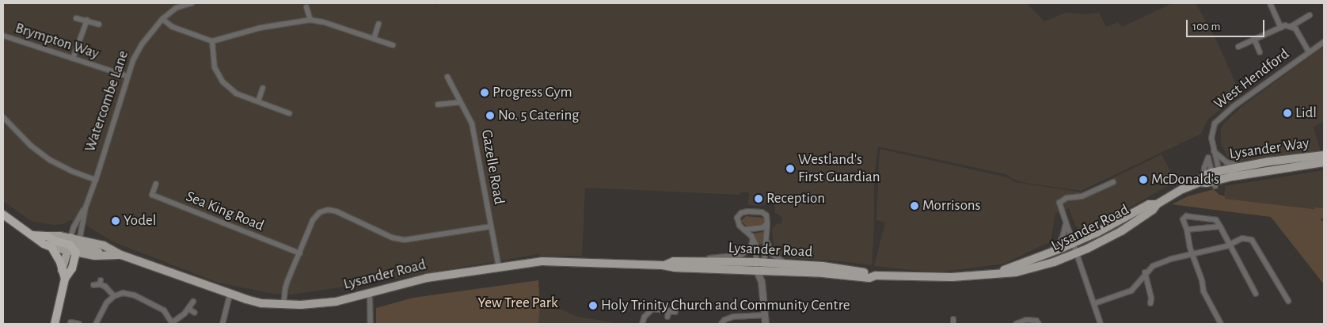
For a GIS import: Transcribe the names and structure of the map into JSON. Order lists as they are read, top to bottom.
{
  "streets": {
    "main road": ["Lysander Way", "Lysander Road"],
    "street": [
      "Brympton Way",
      "West Hendford",
      "Watercombe Lane",
      "Gazelle Road",
      "Sea King Road"
    ]
  },
  "crossings": [
    ["Brympton Way", "Watercombe Lane"],
    ["West Hendford", "Lysander Way"],
    ["West Hendford", "Lysander Road"],
    ["Watercombe Lane", "Lysander Road"],
    ["Lysander Way", "Lysander Road"],
    ["Gazelle Road", "Lysander Road"]
  ],
  "parks": ["Yew Tree Park"],
  "places": [
    "Progress Gym",
    "Lidl",
    "No. 5 Catering",
    "Westland's First Guardian",
    "McDonald's",
    "Reception",
    "Morrisons",
    "Yodel",
    "Holy Trinity Church and Community Centre"
  ],
  "scale_bar": "100 m"
}
